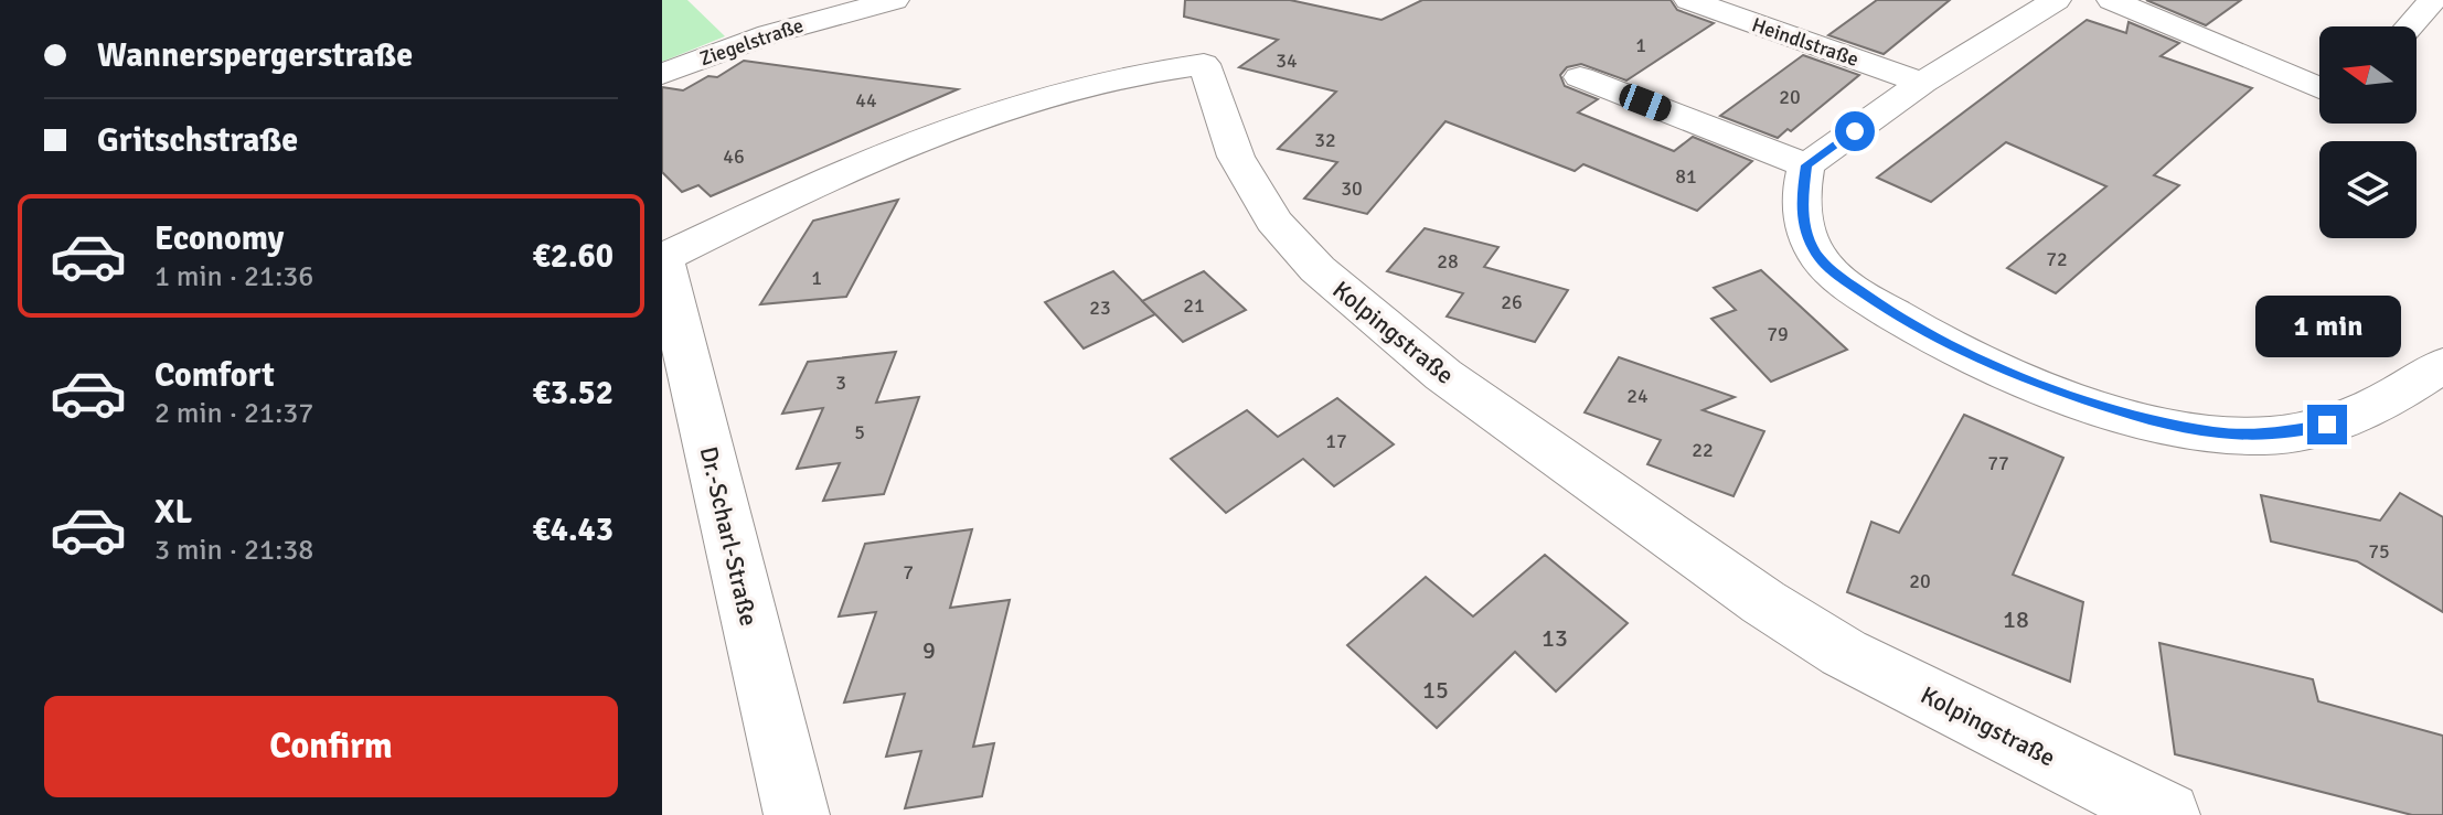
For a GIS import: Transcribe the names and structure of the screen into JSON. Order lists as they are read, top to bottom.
{
  "streets": {
    "street": [
      "Ziegelstraße",
      "Heindlstraße",
      "Kolpingstraße",
      "Dr.-Scharl-Straße"
    ]
  },
  "crossings": [
    ["Kolpingstraße", "Dr.-Scharl-Straße"]
  ],
  "house_numbers": [
    "1",
    "34",
    "20",
    "44",
    "32",
    "46",
    "81",
    "30",
    "72",
    "28",
    "1",
    "26",
    "21",
    "23",
    "79",
    "3",
    "24",
    "5",
    "17",
    "22",
    "77",
    "75",
    "7",
    "20",
    "18",
    "13",
    "9",
    "15"
  ],
  "north": "left",
  "page": {
    "banner": ["Wannerspergerstraße", "Gritschstraße"],
    "list": [
      {
        "name": "Economy",
        "note": "1 min · 21:36",
        "value": "€2.60"
      },
      {
        "name": "Comfort",
        "note": "2 min · 21:37",
        "value": "€3.52"
      },
      {
        "name": "XL",
        "note": "3 min · 21:38",
        "value": "€4.43"
      }
    ],
    "bubble": "1 min",
    "buttons": "Confirm"
  }
}
